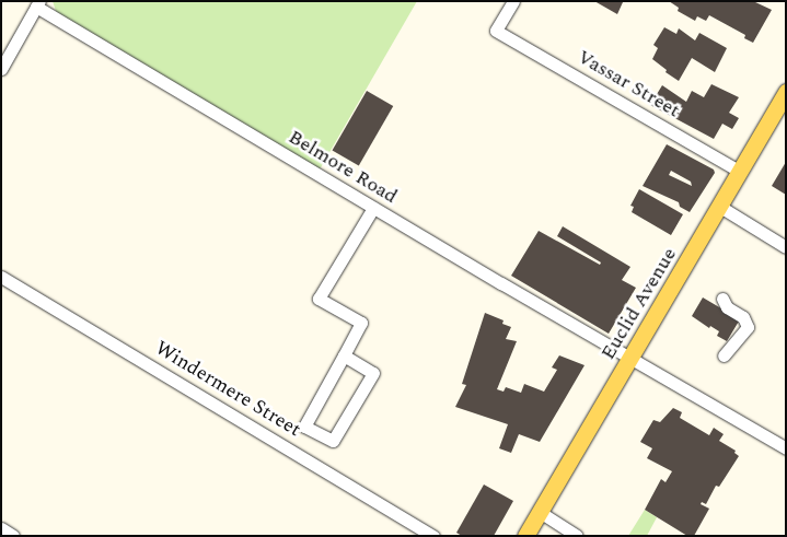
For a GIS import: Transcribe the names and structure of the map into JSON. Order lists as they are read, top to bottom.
{
  "streets": {
    "main road": ["Euclid Avenue"],
    "street": ["Vassar Street", "Belmore Road", "Windermere Street"]
  },
  "crossings": [
    ["Vassar Street", "Euclid Avenue"],
    ["Belmore Road", "Euclid Avenue"]
  ]
}
